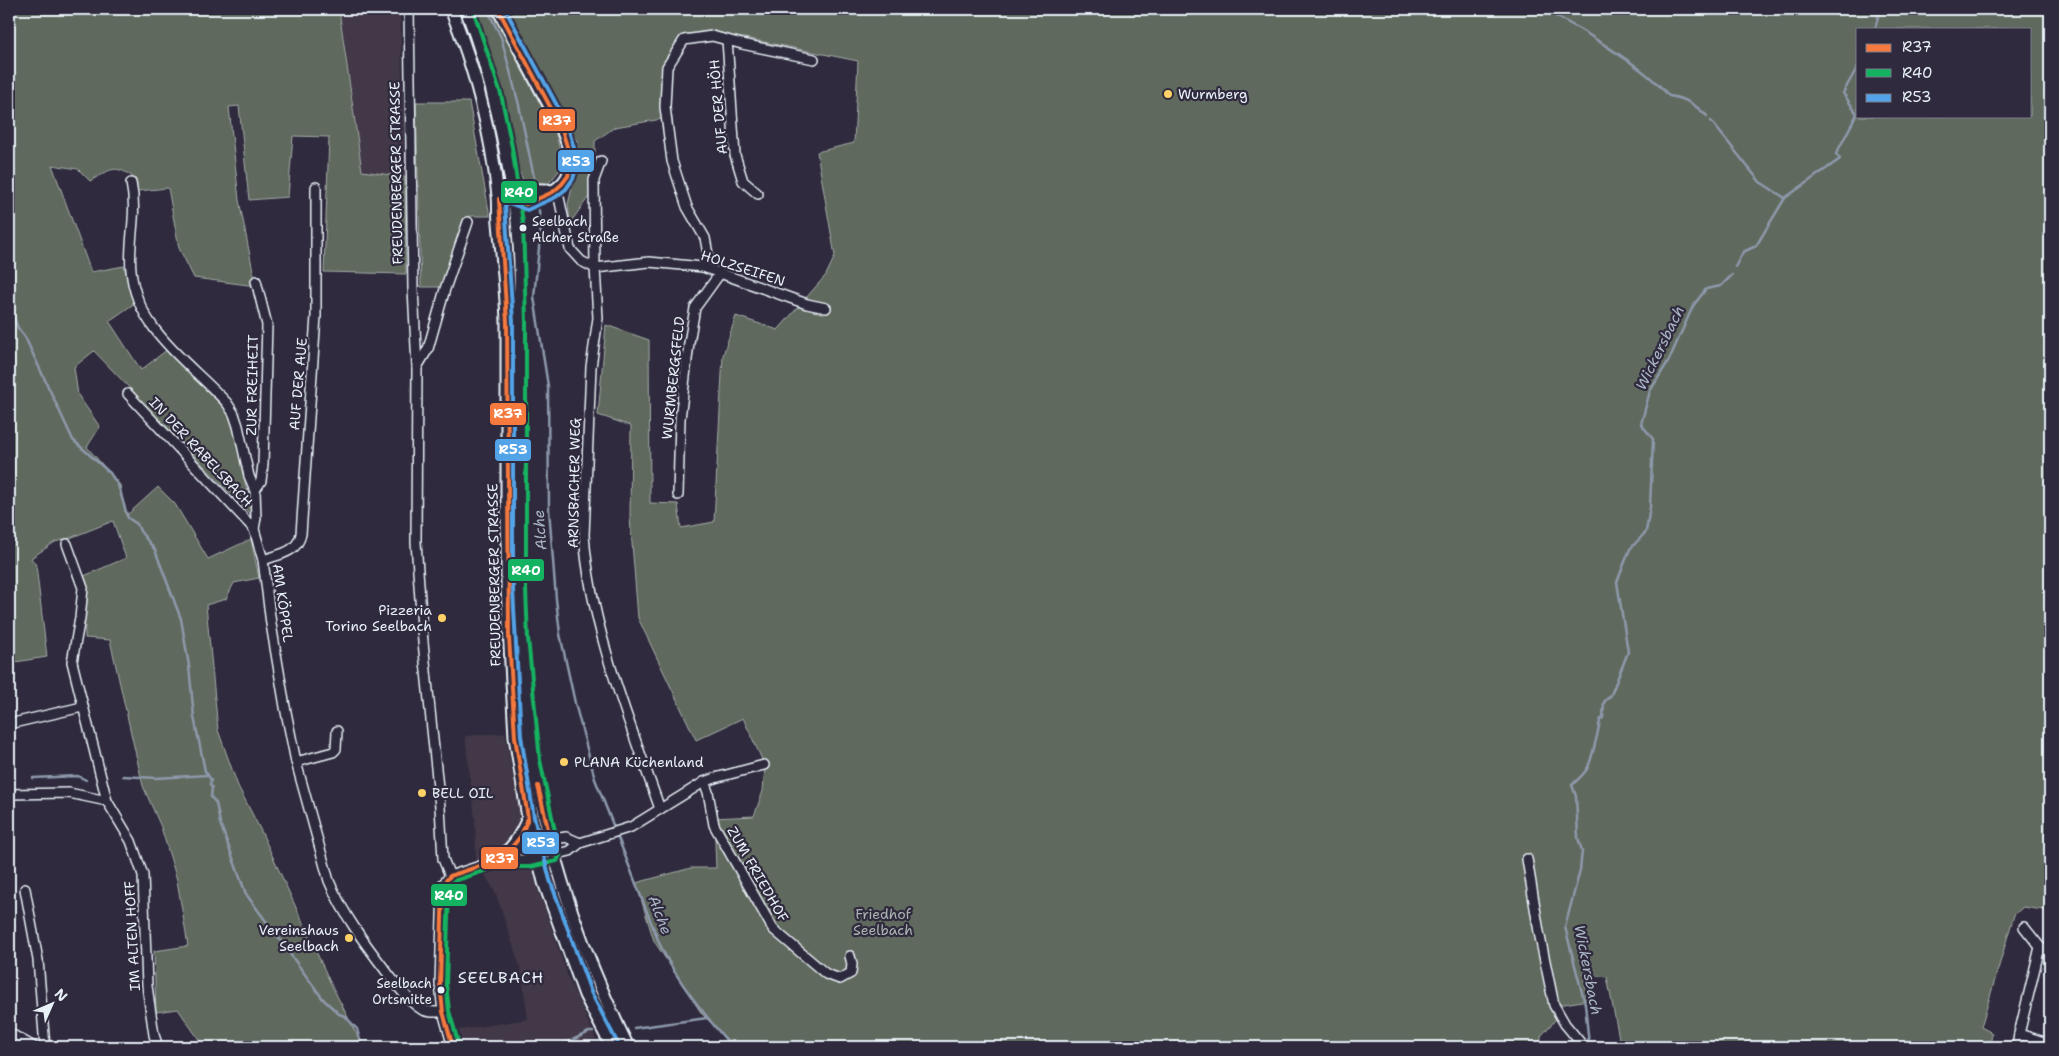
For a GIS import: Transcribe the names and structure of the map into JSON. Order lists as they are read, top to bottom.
{
  "streets": {
    "main road": ["FREUDENBERGER STRASSE"],
    "street": [
      "AUF DER HÖH",
      "HOLZSEIFEN",
      "WURMBERGSFELD",
      "AUF DER AUE",
      "ZUR FREIHEIT",
      "IN DER RABELSBACH",
      "ARNSBACHER WEG",
      "AM KÖPPEL",
      "ZUM FRIEDHOF",
      "IM ALTEN HOFF"
    ]
  },
  "crossings": [
    ["AUF DER HÖH", "HOLZSEIFEN"],
    ["HOLZSEIFEN", "WURMBERGSFELD"],
    ["HOLZSEIFEN", "ARNSBACHER WEG"],
    ["AUF DER AUE", "AM KÖPPEL"],
    ["ZUR FREIHEIT", "AM KÖPPEL"],
    ["IN DER RABELSBACH", "AM KÖPPEL"]
  ],
  "districts": ["SEELBACH"],
  "water": ["Wickersbach", "Alche"],
  "parks": ["Friedhof Seelbach"],
  "places": [
    "Wurmberg",
    "Seelbach Alcher Straße",
    "Pizzeria Torino Seelbach",
    "PLANA Küchenland",
    "BELL OIL",
    "Vereinshaus Seelbach",
    "Seelbach Ortsmitte"
  ],
  "lines": ["transit line R37", "transit line R40", "transit line R53"],
  "legend": ["R37", "R40", "R53"],
  "north": "top right"
}
